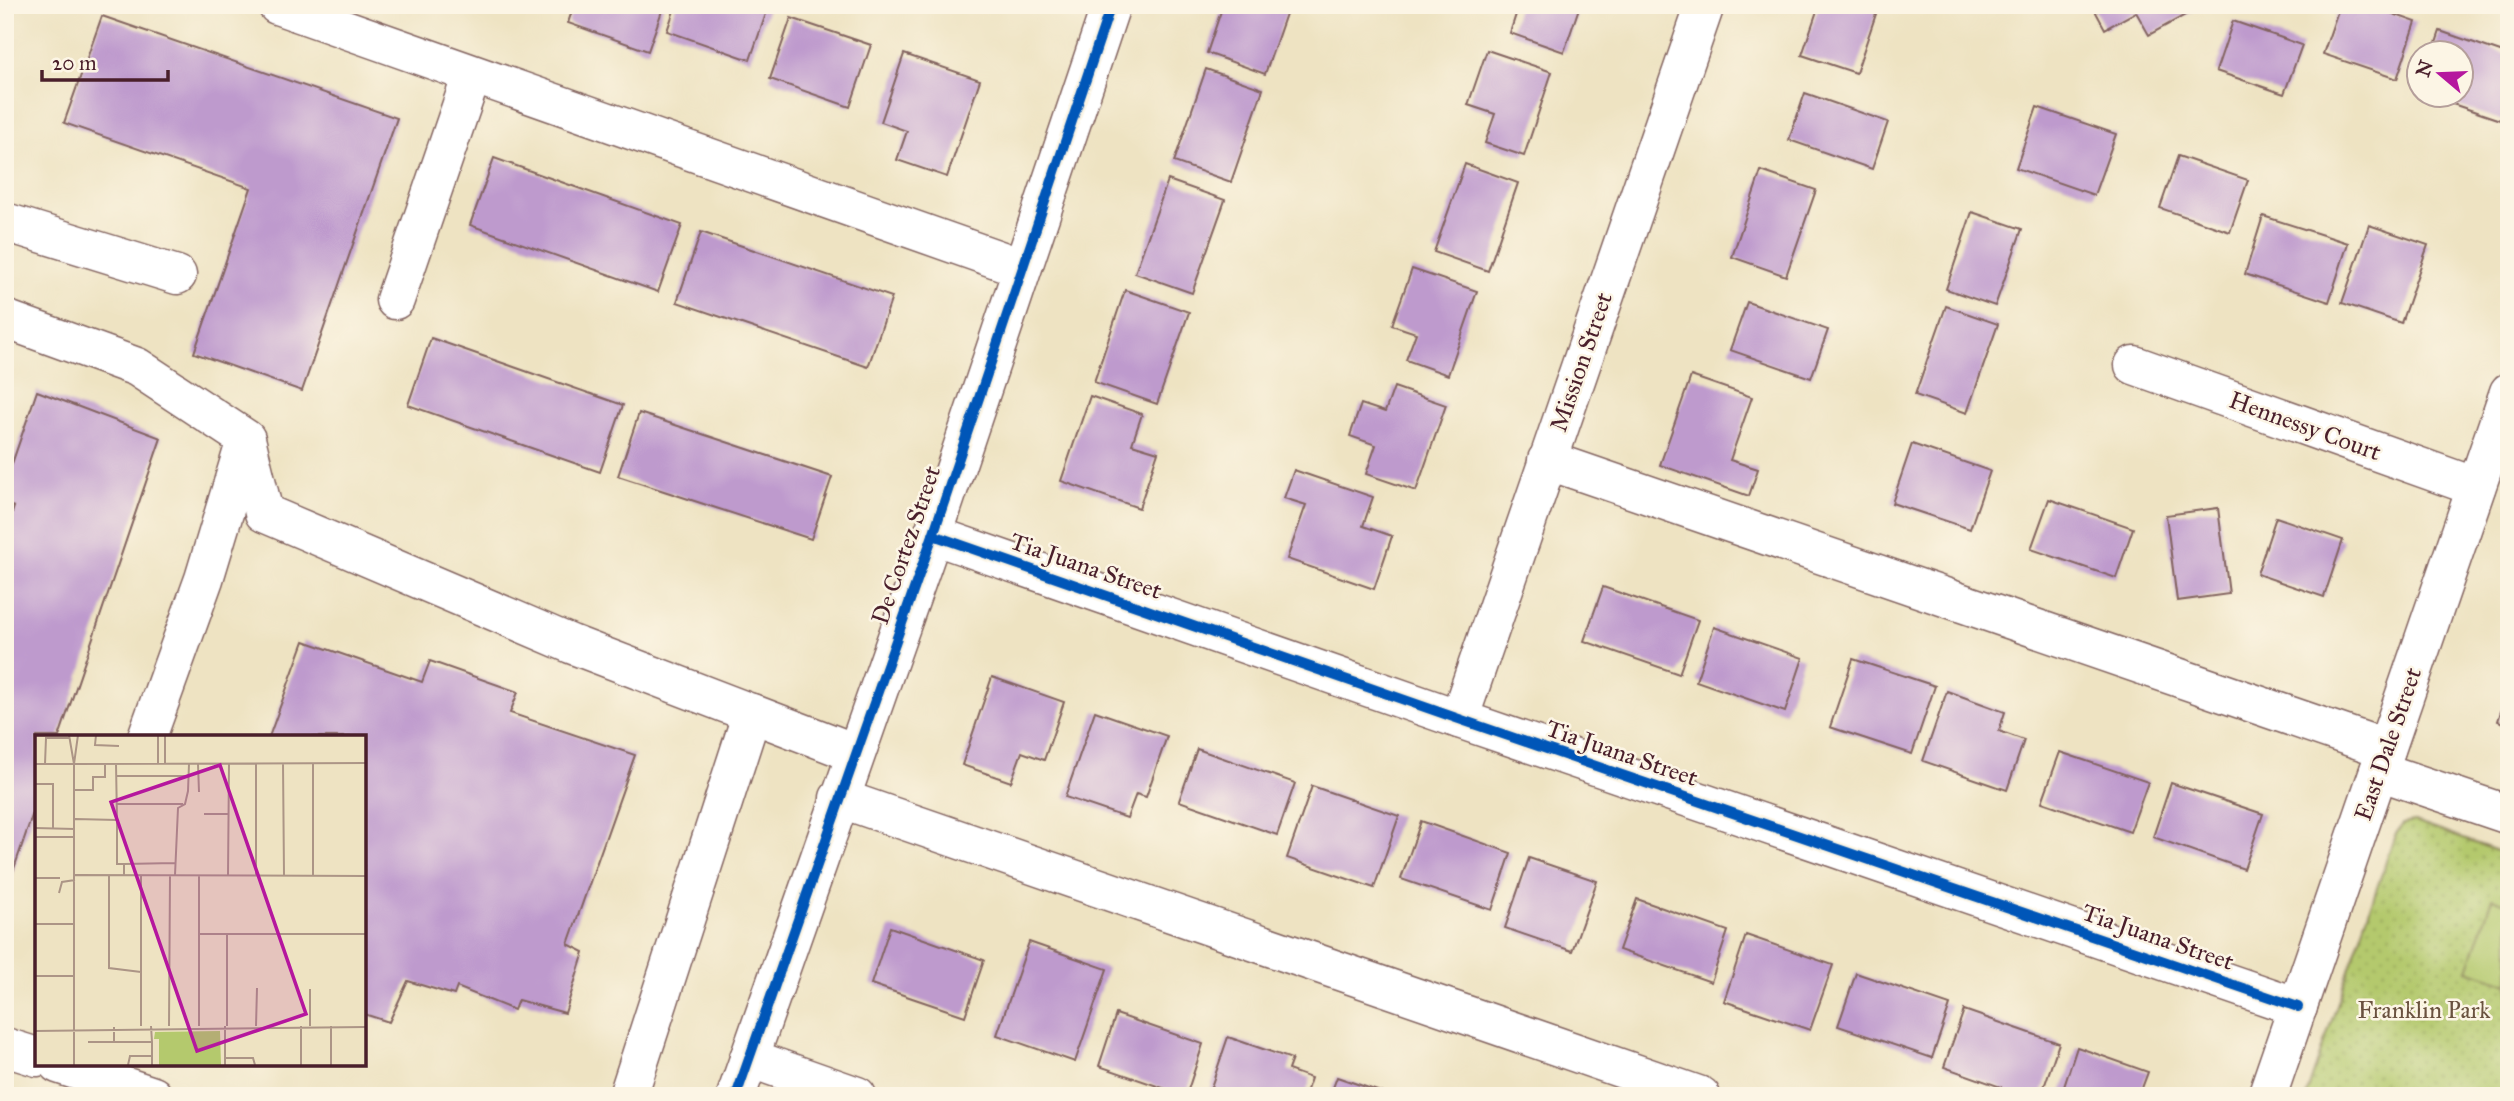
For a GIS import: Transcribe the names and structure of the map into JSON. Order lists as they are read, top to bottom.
{
  "streets": {
    "street": [
      "Mission Street",
      "Hennessy Court",
      "De Cortez Street",
      "Tia Juana Street",
      "East Dale Street"
    ]
  },
  "crossings": [
    ["Mission Street", "Tia Juana Street"],
    ["Hennessy Court", "East Dale Street"],
    ["De Cortez Street", "Tia Juana Street"],
    ["Tia Juana Street", "East Dale Street"]
  ],
  "parks": ["Franklin Park"],
  "scale_bar": "20 m",
  "north": "left"
}
